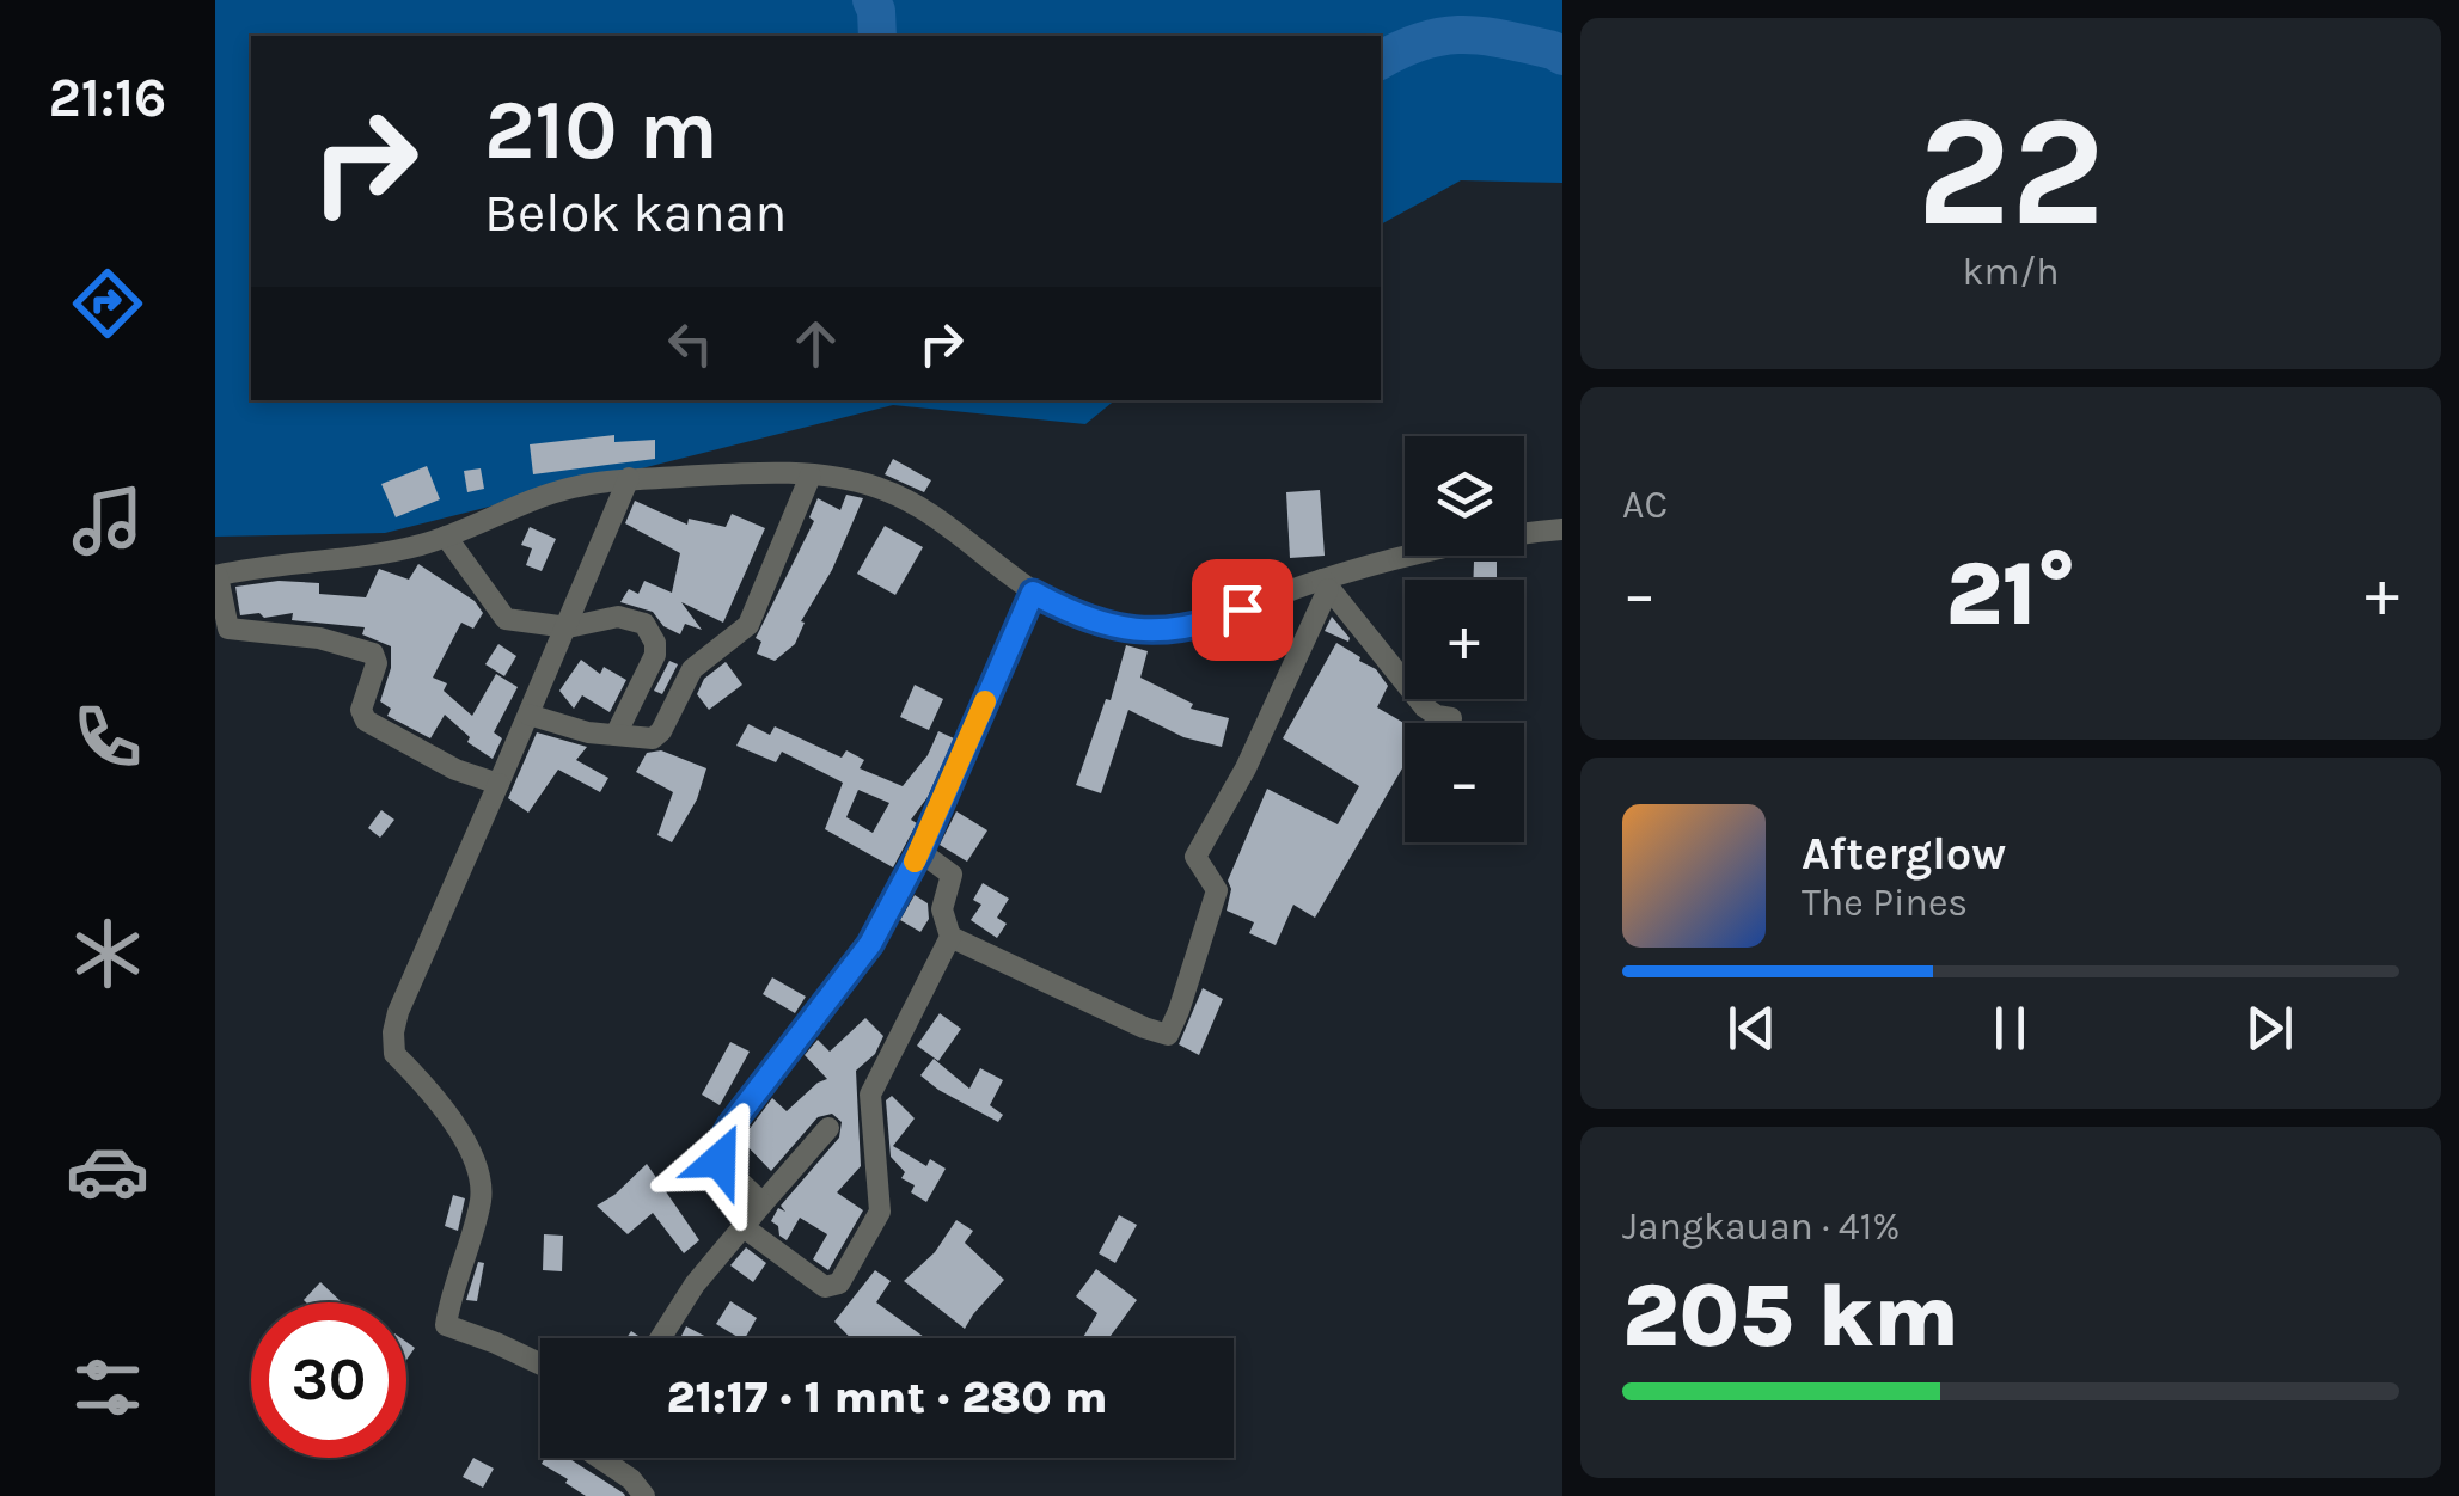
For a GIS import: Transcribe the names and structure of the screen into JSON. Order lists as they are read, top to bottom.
{
  "page": {
    "tabs": "21:16",
    "tile": [
      ["22", "km/h"],
      "AC",
      ["Jangkauan · 41%", "205 km"]
    ],
    "turn": ["210 m", "Belok kanan"],
    "map_buttons": ["+", "−"],
    "heat": ["−", "21°", "+"],
    "song": ["Afterglow", "The Pines"],
    "limit": "30",
    "trip": "21:17 · 1 mnt · 280 m"
  }
}
